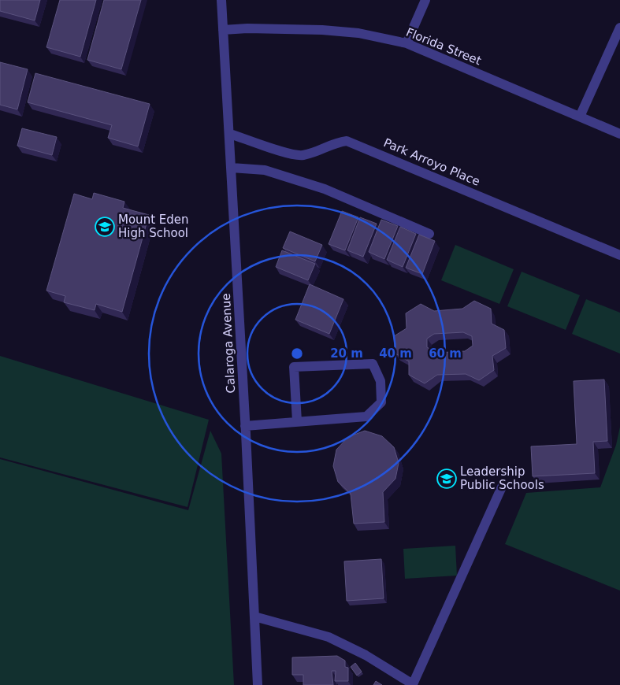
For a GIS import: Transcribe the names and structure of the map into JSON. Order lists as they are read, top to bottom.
{
  "streets": {
    "street": ["Florida Street", "Park Arroyo Place", "Calaroga Avenue"]
  },
  "crossings": [
    ["Florida Street", "Calaroga Avenue"],
    ["Park Arroyo Place", "Calaroga Avenue"]
  ],
  "places": {
    "school or university": ["Mount Eden High School", "Leadership Public Schools"]
  },
  "rings": ["20 m", "40 m", "60 m"]
}
